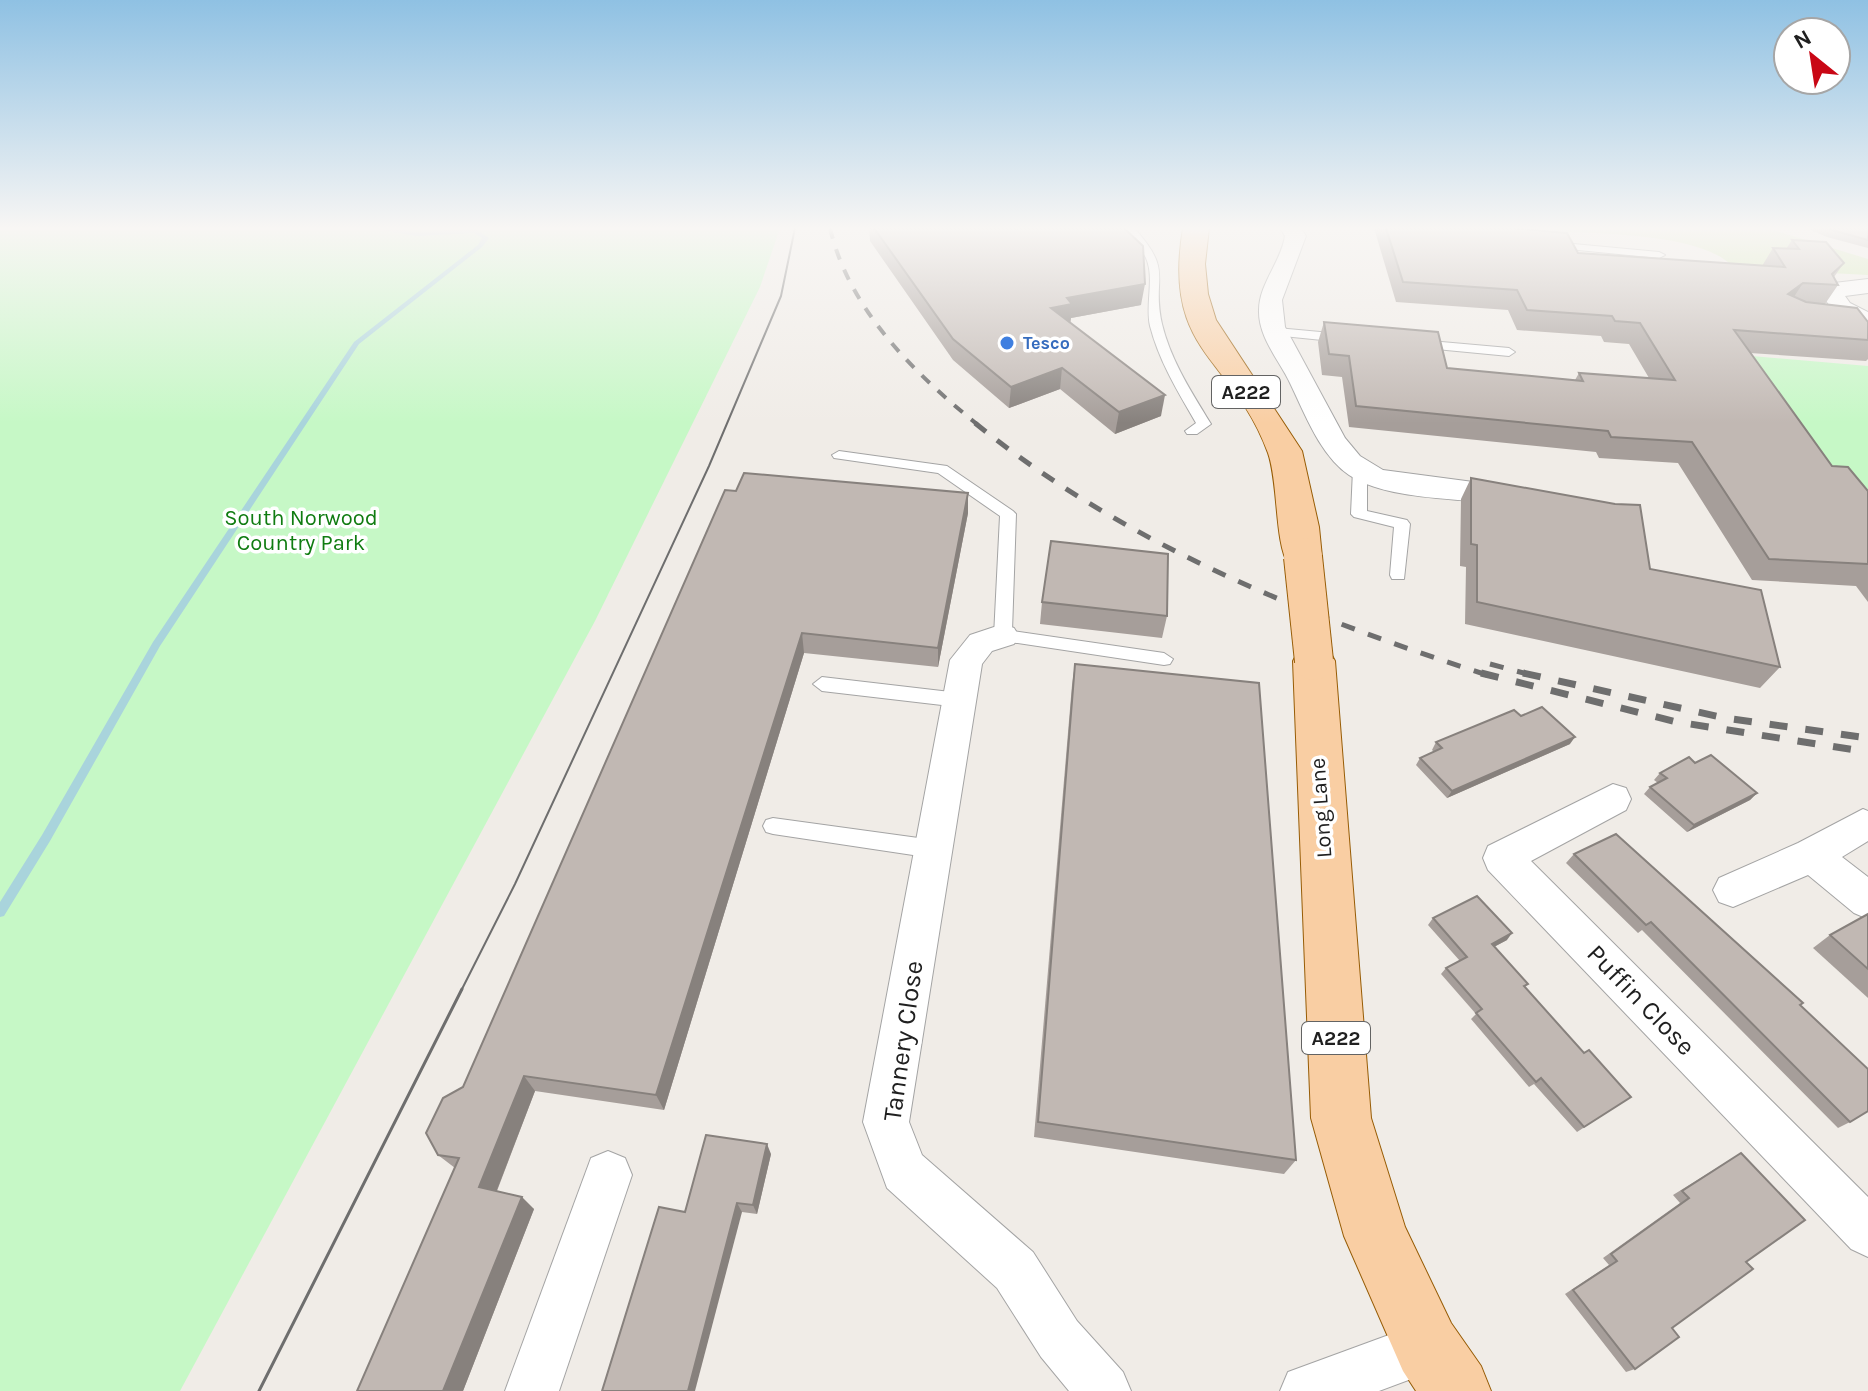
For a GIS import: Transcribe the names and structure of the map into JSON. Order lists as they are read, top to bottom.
{
  "streets": {
    "main road": ["A222", "Long Lane"],
    "street": ["Puffin Close", "Tannery Close"]
  },
  "parks": ["South Norwood Country Park"],
  "places": ["Tesco"],
  "north": "top left"
}
